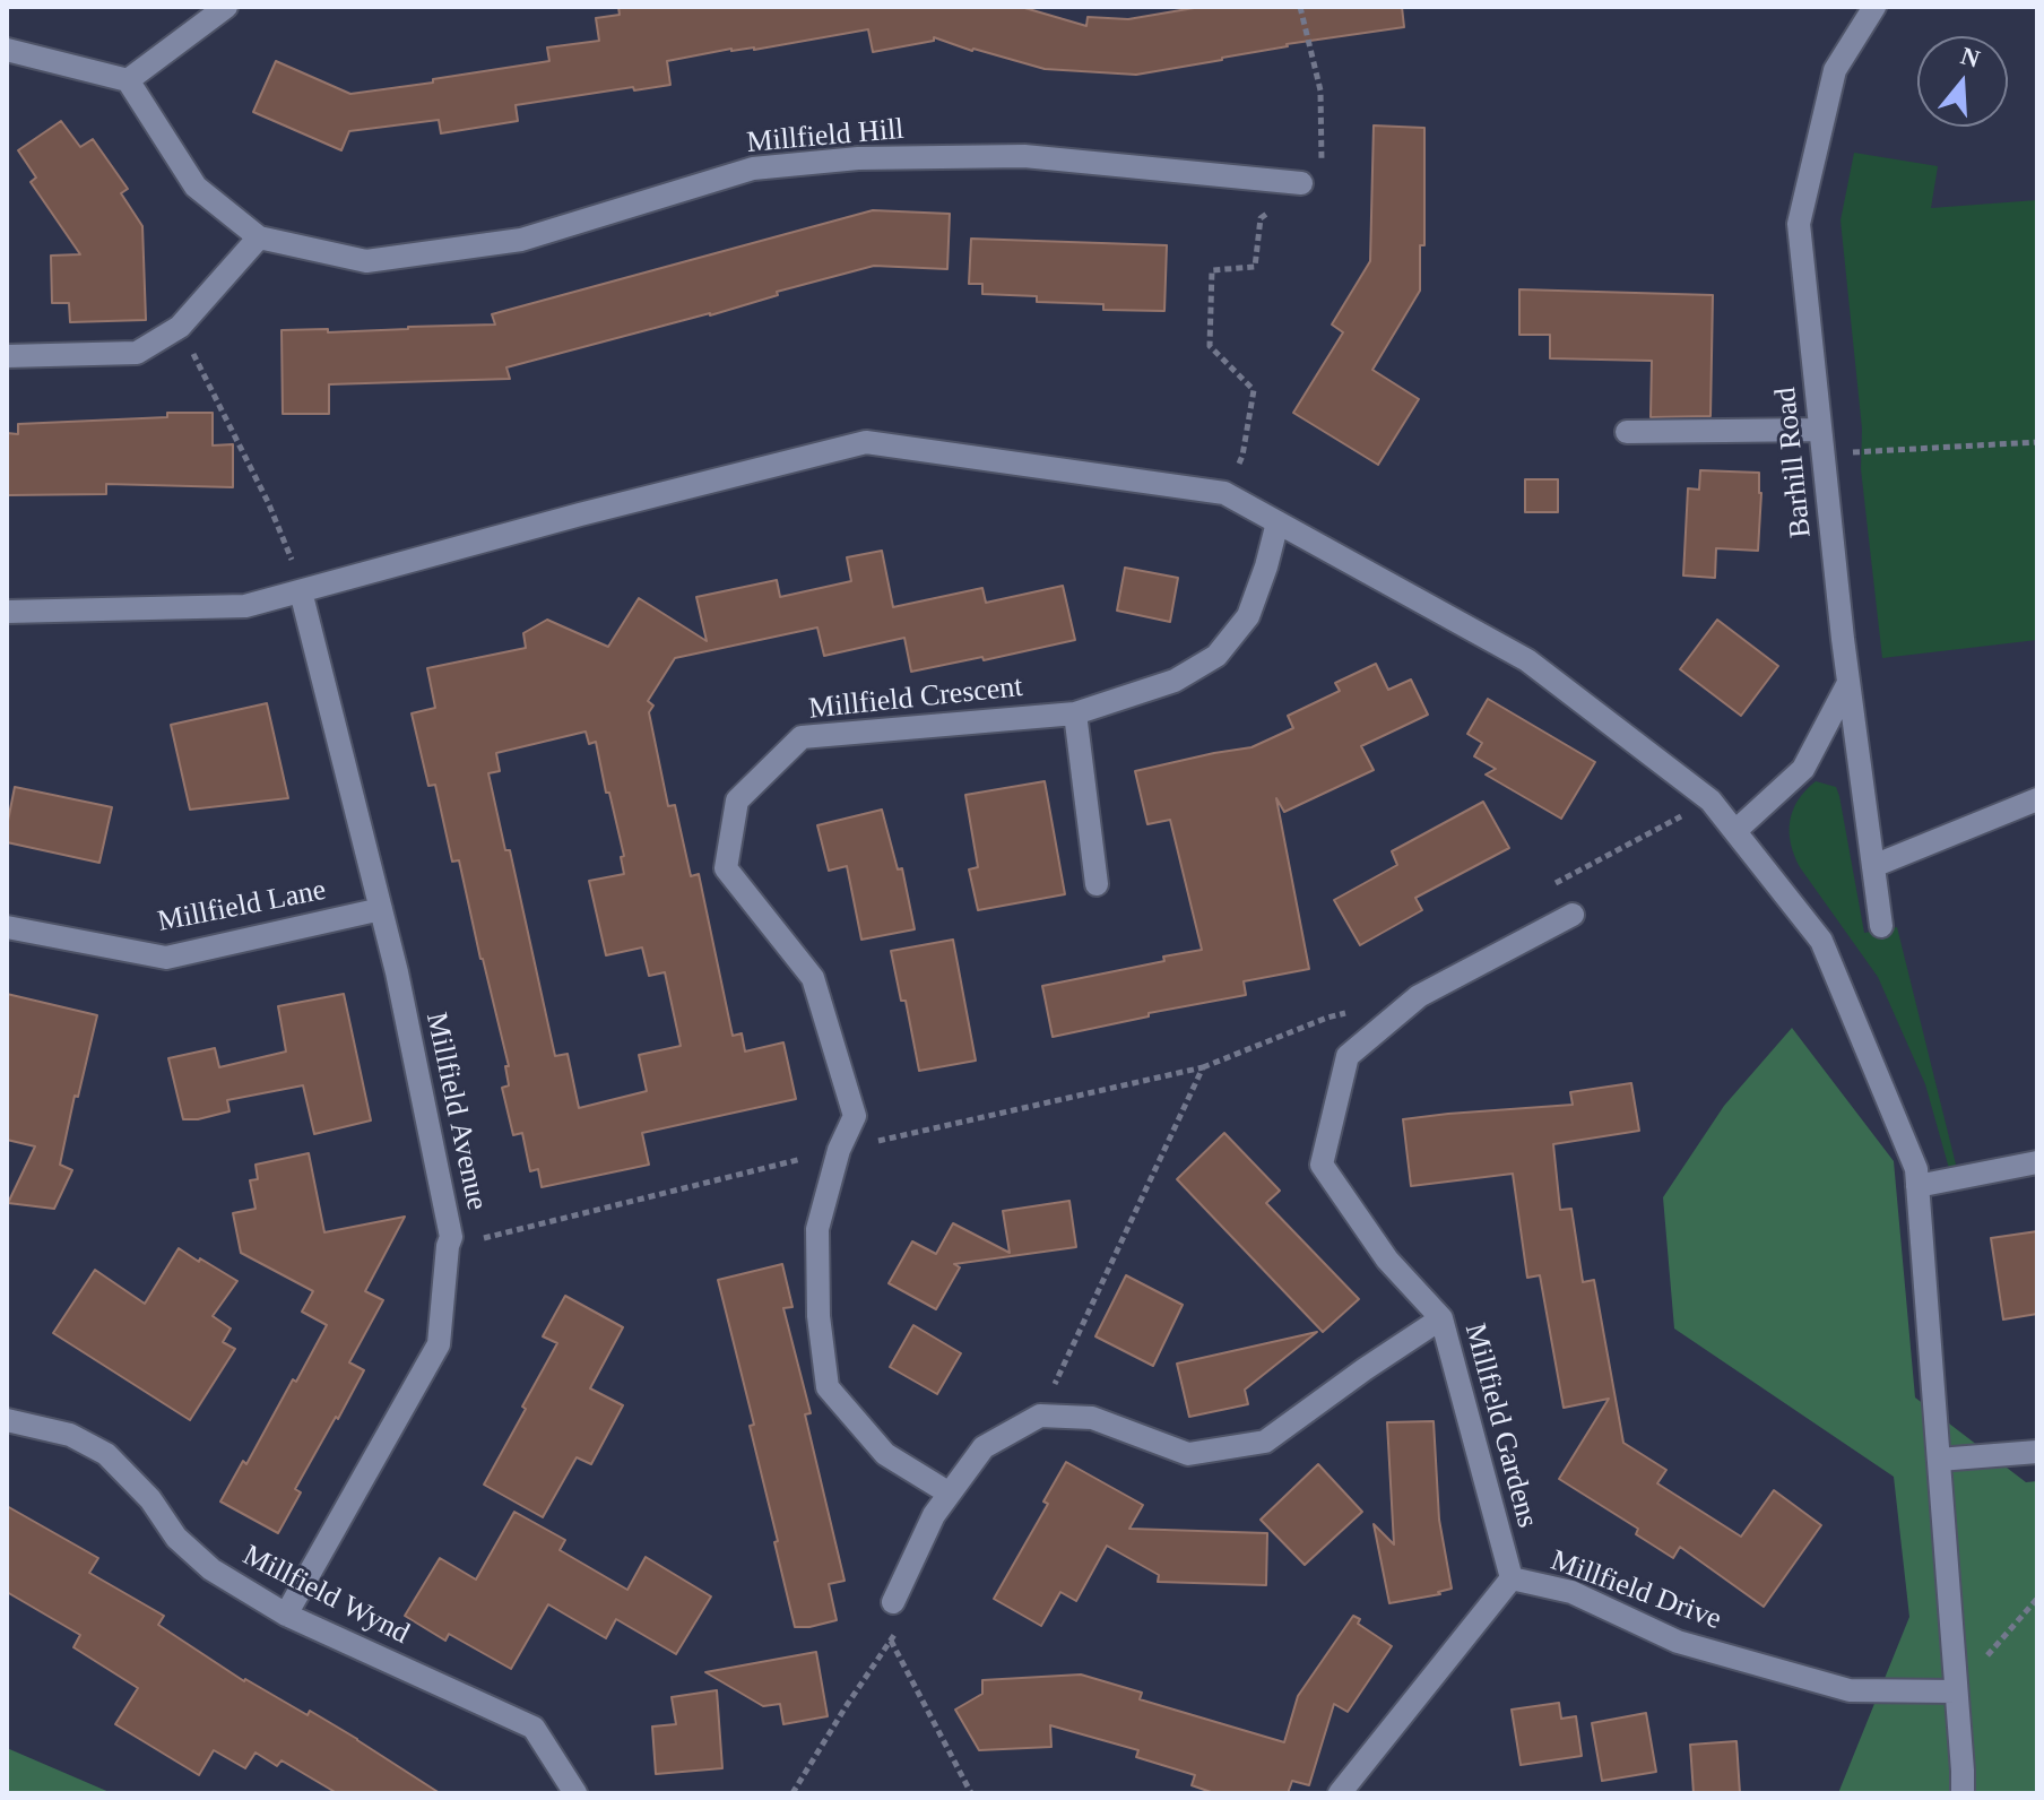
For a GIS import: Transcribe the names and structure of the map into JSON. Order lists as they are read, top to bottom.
{
  "streets": {
    "street": [
      "Millfield Hill",
      "Barhill Road",
      "Millfield Crescent",
      "Millfield Lane",
      "Millfield Avenue",
      "Millfield Gardens",
      "Millfield Drive",
      "Millfield Wynd"
    ]
  },
  "crossings": [
    ["Millfield Lane", "Millfield Avenue"],
    ["Millfield Avenue", "Millfield Wynd"],
    ["Millfield Gardens", "Millfield Drive"]
  ],
  "north": "top"
}
